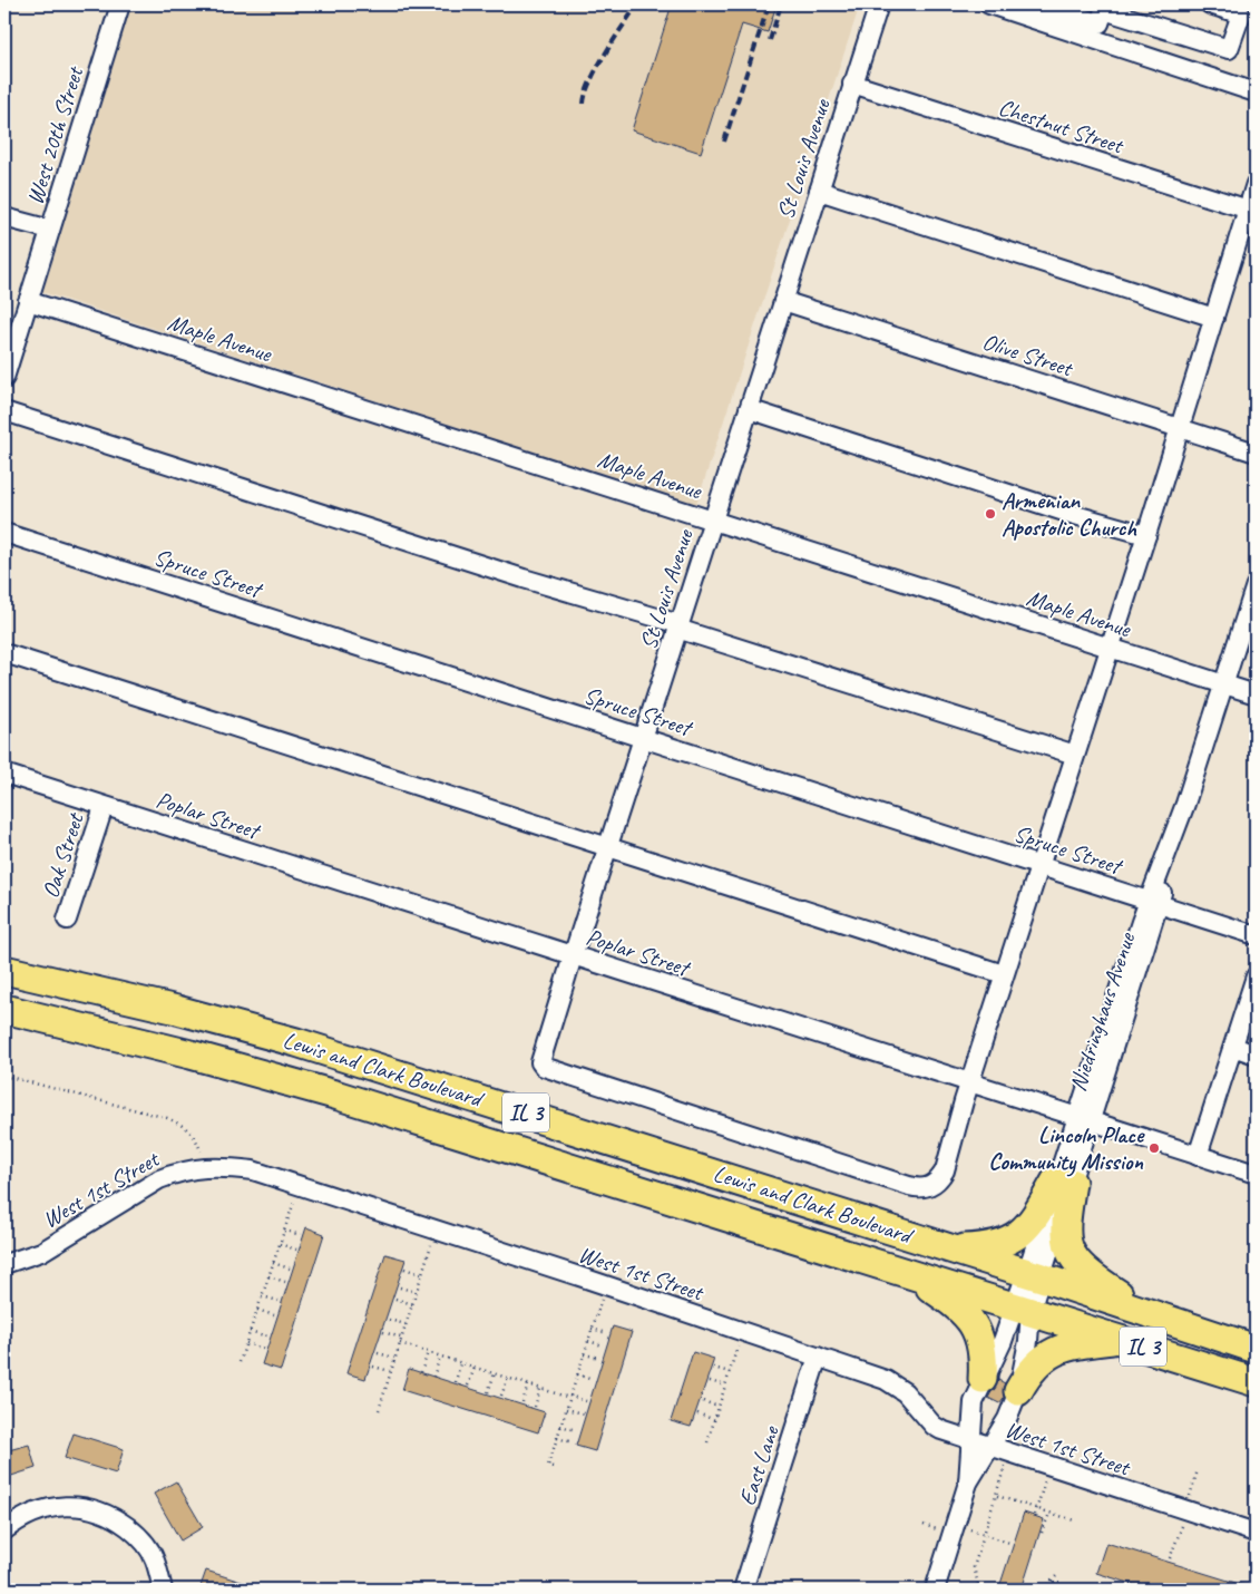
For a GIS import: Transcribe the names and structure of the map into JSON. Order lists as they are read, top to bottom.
{
  "streets": {
    "highway": ["Lewis and Clark Boulevard", "IL 3"],
    "street": [
      "Chestnut Street",
      "West 20th Street",
      "St Louis Avenue",
      "Maple Avenue",
      "Olive Street",
      "Spruce Street",
      "Poplar Street",
      "Oak Street",
      "Niedringhaus Avenue",
      "West 1st Street",
      "East Lane"
    ]
  },
  "crossings": [
    ["Chestnut Street", "St Louis Avenue"],
    ["West 20th Street", "Maple Avenue"],
    ["St Louis Avenue", "Maple Avenue"],
    ["St Louis Avenue", "Olive Street"],
    ["St Louis Avenue", "Spruce Street"],
    ["St Louis Avenue", "Poplar Street"],
    ["Maple Avenue", "Niedringhaus Avenue"],
    ["Spruce Street", "Niedringhaus Avenue"],
    ["Poplar Street", "Oak Street"],
    ["Poplar Street", "Niedringhaus Avenue"],
    ["Niedringhaus Avenue", "Lewis and Clark Boulevard"],
    ["Niedringhaus Avenue", "IL 3"],
    ["Niedringhaus Avenue", "West 1st Street"],
    ["Lewis and Clark Boulevard", "IL 3"],
    ["West 1st Street", "East Lane"]
  ],
  "places": ["Armenian Apostolic Church", "Lincoln Place Community Mission"]
}
